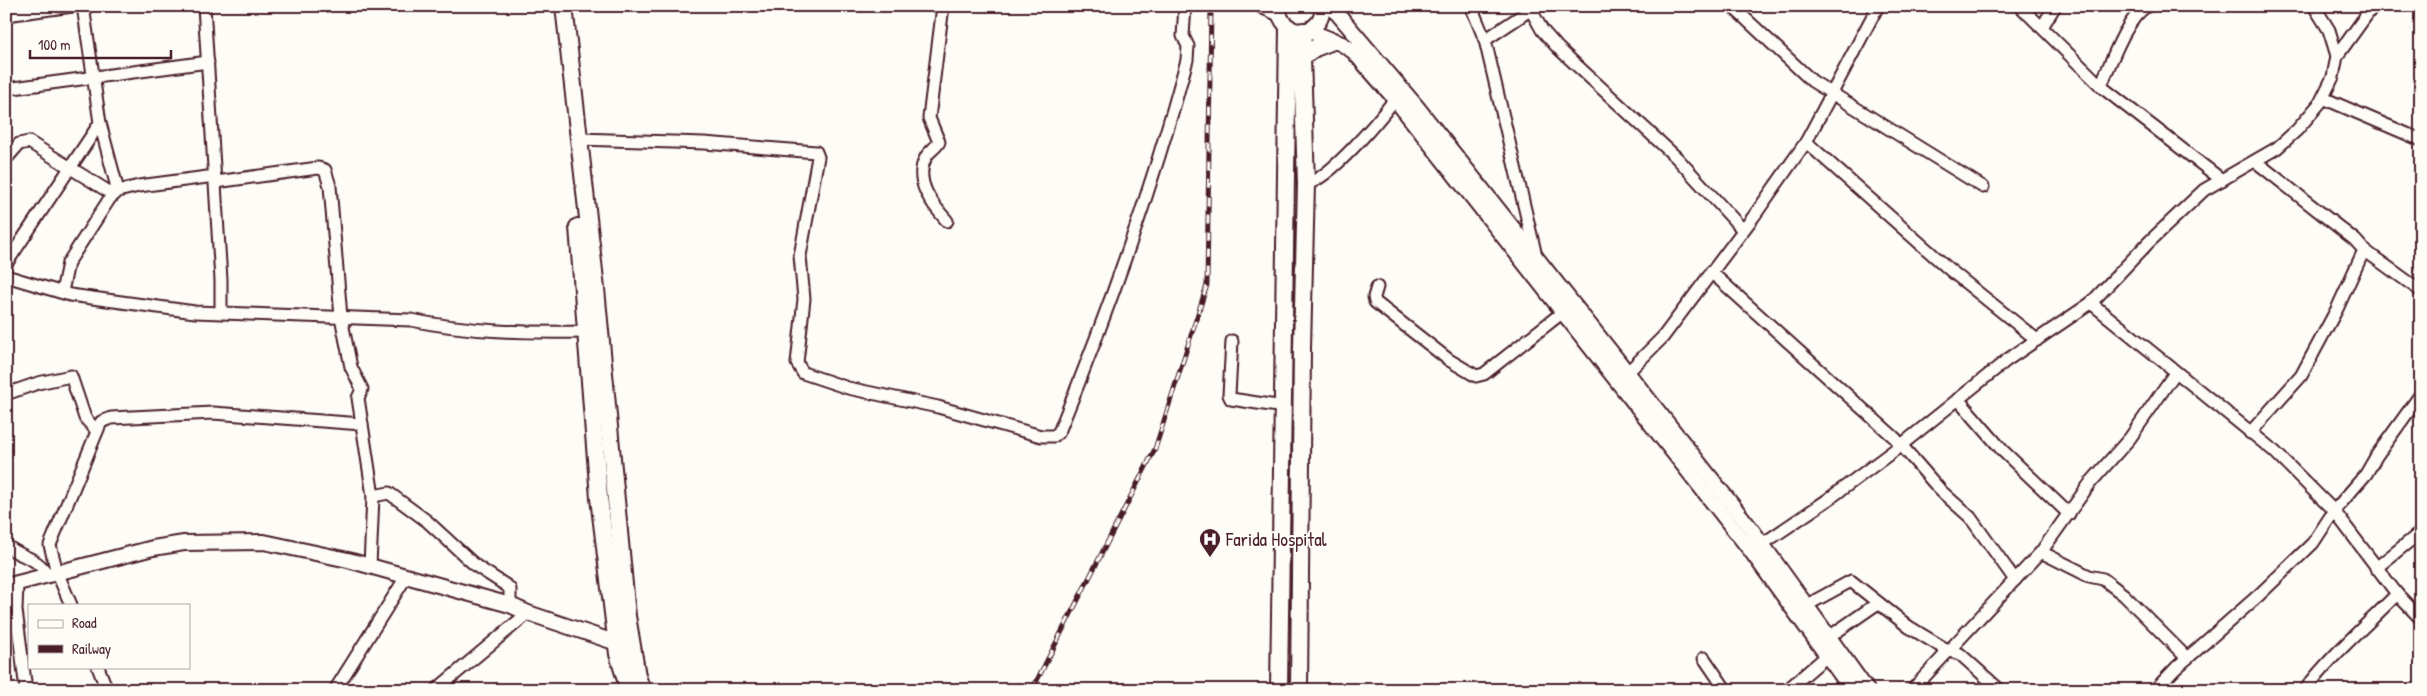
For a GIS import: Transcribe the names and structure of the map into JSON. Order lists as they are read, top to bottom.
{
  "places": {
    "hospital": ["Farida Hospital"]
  },
  "legend": ["Road", "Railway"],
  "scale_bar": "100 m"
}
